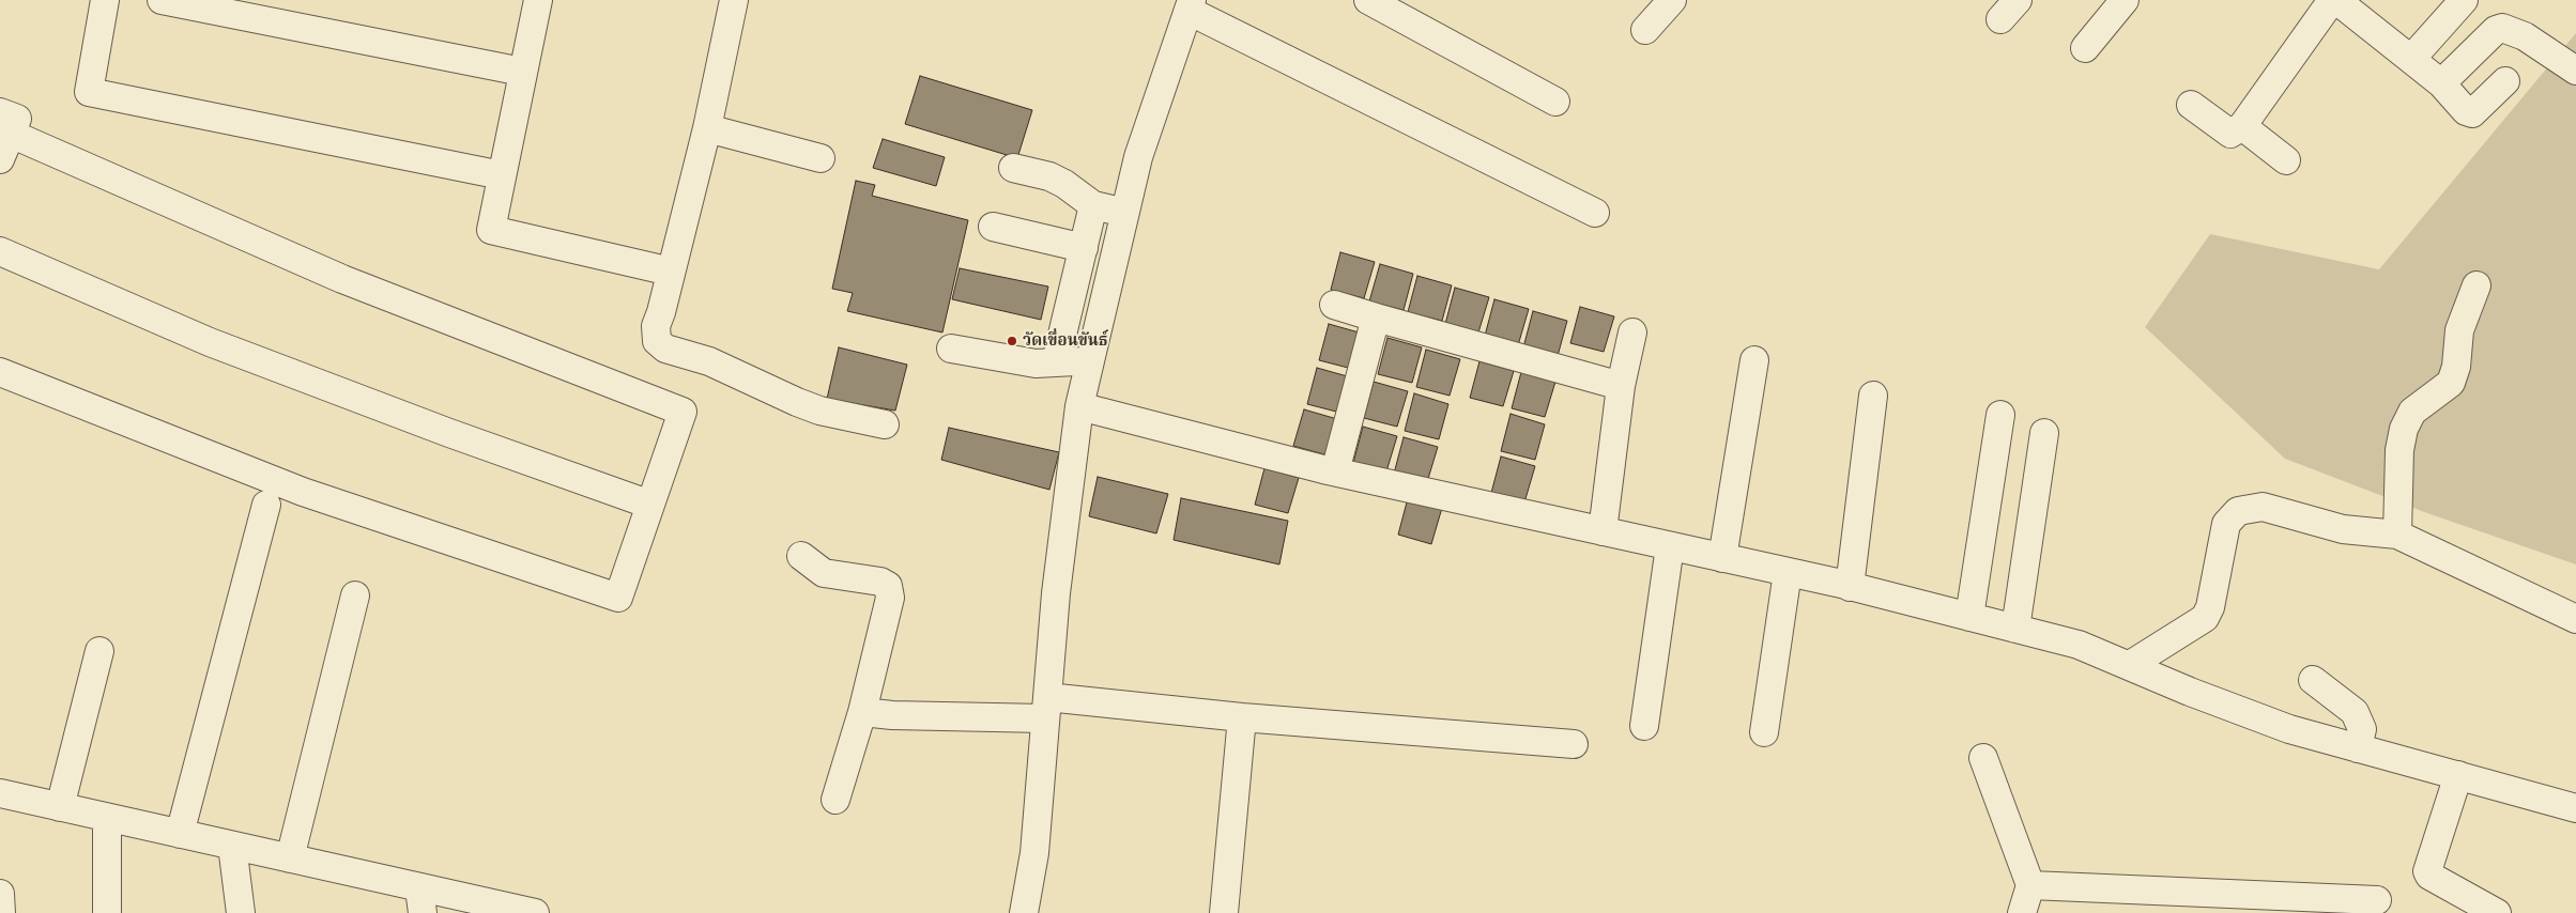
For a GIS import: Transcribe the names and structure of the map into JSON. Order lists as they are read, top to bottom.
{
  "places": ["วัดเขื่อนขันธ์"]
}
